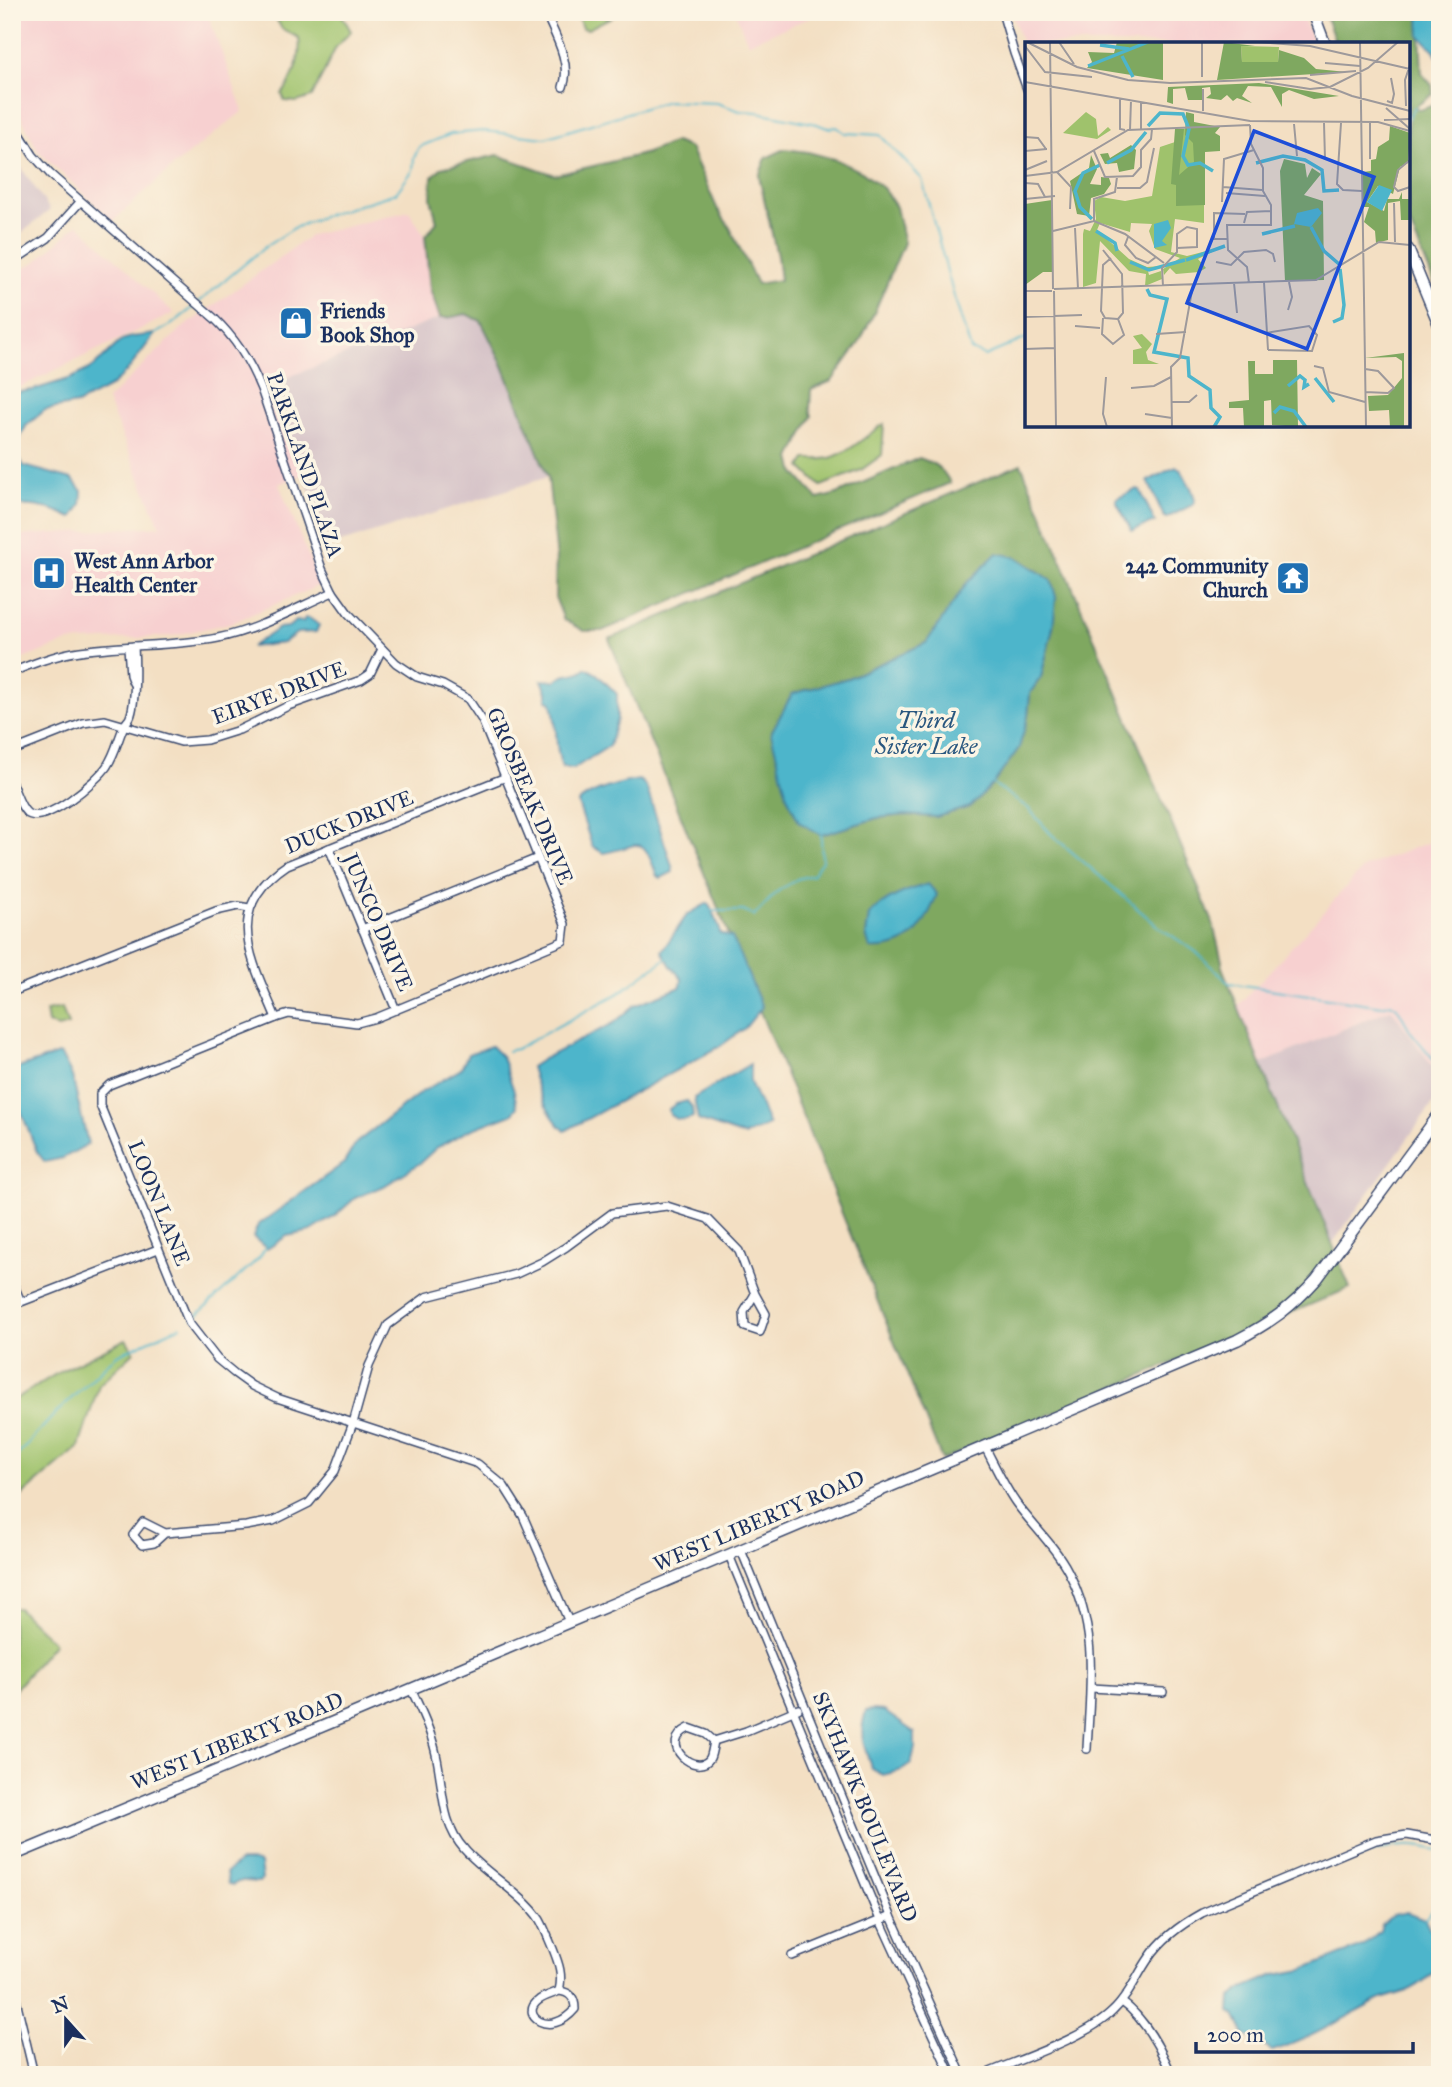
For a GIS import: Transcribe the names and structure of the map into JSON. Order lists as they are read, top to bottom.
{
  "streets": {
    "main road": ["WEST LIBERTY ROAD"],
    "street": [
      "PARKLAND PLAZA",
      "EIRYE DRIVE",
      "GROSBEAK DRIVE",
      "DUCK DRIVE",
      "JUNCO DRIVE",
      "LOON LANE",
      "SKYHAWK BOULEVARD"
    ]
  },
  "crossings": [
    ["PARKLAND PLAZA", "EIRYE DRIVE"],
    ["PARKLAND PLAZA", "GROSBEAK DRIVE"],
    ["EIRYE DRIVE", "GROSBEAK DRIVE"],
    ["GROSBEAK DRIVE", "DUCK DRIVE"],
    ["GROSBEAK DRIVE", "LOON LANE"],
    ["DUCK DRIVE", "JUNCO DRIVE"],
    ["JUNCO DRIVE", "LOON LANE"],
    ["LOON LANE", "WEST LIBERTY ROAD"],
    ["WEST LIBERTY ROAD", "SKYHAWK BOULEVARD"]
  ],
  "water": ["Third Sister Lake"],
  "places": {
    "shop": ["Friends Book Shop"],
    "hospital": ["West Ann Arbor Health Center"],
    "temple": ["242 Community Church"]
  },
  "scale_bar": "200 m",
  "north": "top"
}
